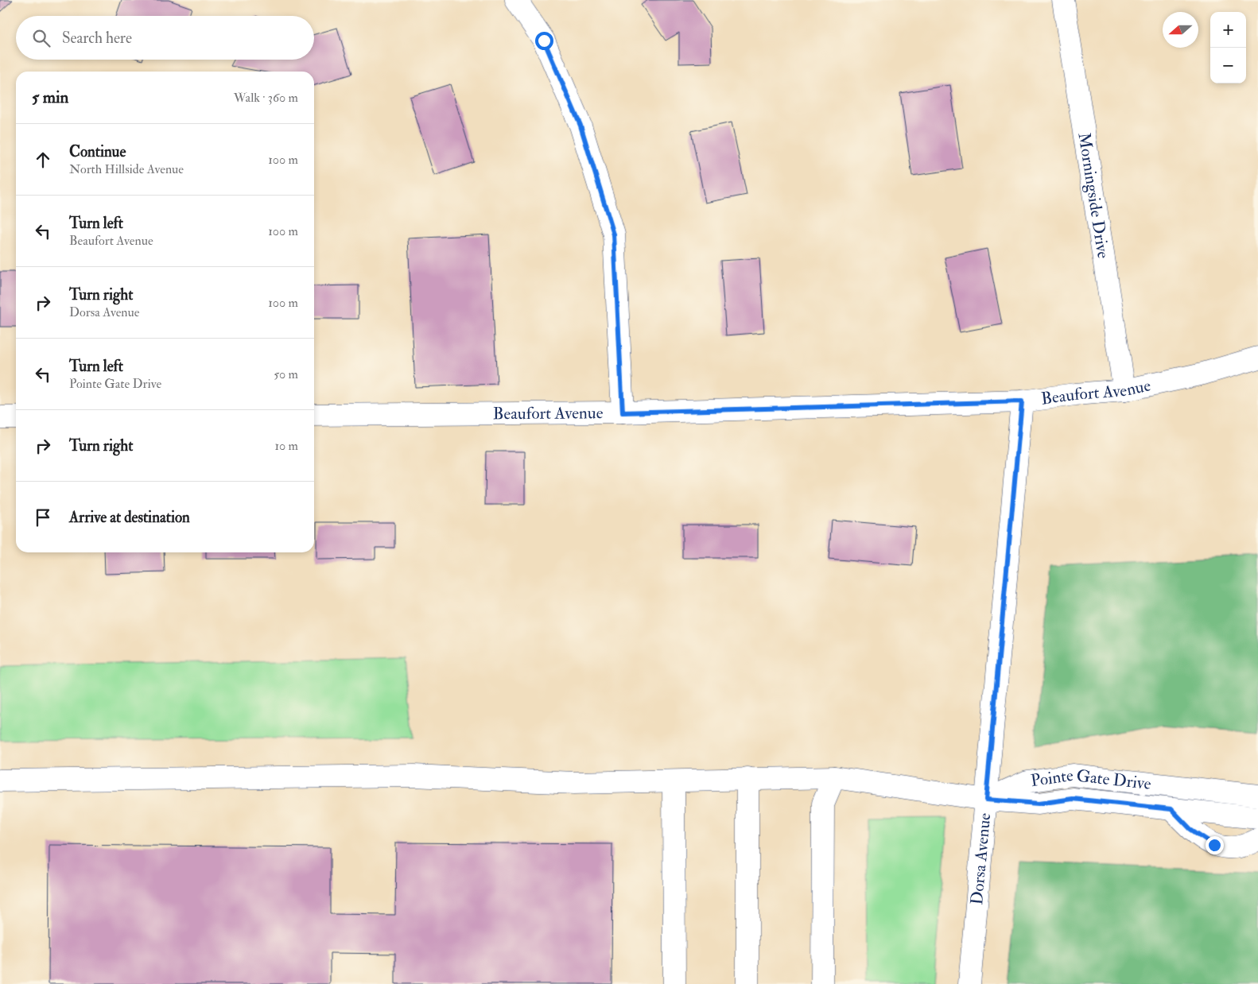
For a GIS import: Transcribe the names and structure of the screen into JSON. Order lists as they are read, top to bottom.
{
  "streets": {
    "street": [
      "Morningside Drive",
      "Beaufort Avenue",
      "Pointe Gate Drive",
      "Dorsa Avenue"
    ]
  },
  "crossings": [
    ["Morningside Drive", "Beaufort Avenue"],
    ["Beaufort Avenue", "Dorsa Avenue"],
    ["Pointe Gate Drive", "Dorsa Avenue"]
  ],
  "north": "left",
  "page": {
    "map_buttons": ["+", "−"],
    "search": "Search here",
    "heading": ["5 min", "Walk · 360 m"],
    "list": [
      ["Continue", "North Hillside Avenue", "100 m"],
      ["Turn left", "Beaufort Avenue", "100 m"],
      ["Turn right", "Dorsa Avenue", "100 m"],
      ["Turn left", "Pointe Gate Drive", "50 m"],
      ["Turn right", "10 m"],
      "Arrive at destination"
    ]
  }
}
